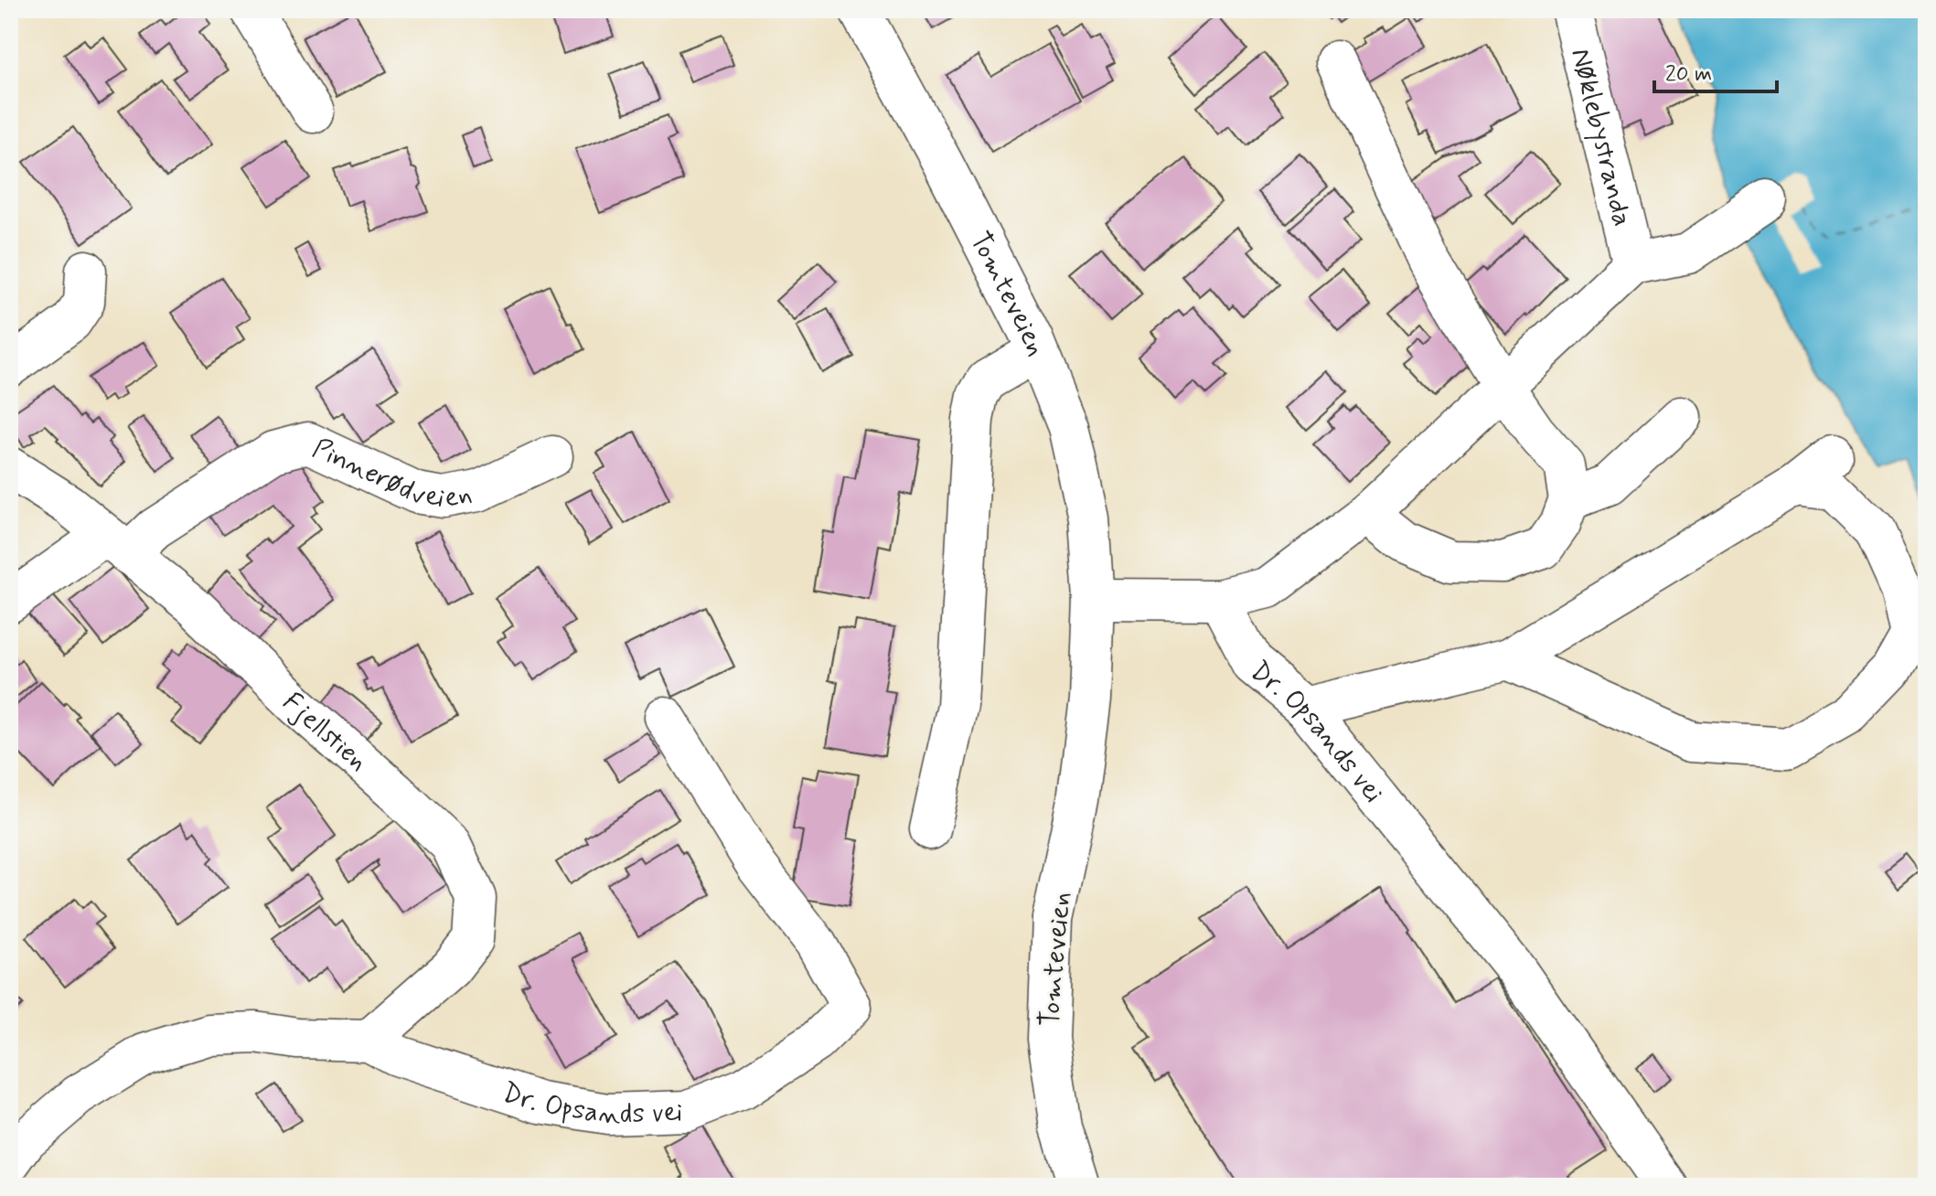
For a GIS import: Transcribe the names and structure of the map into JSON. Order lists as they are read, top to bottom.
{
  "streets": {
    "street": [
      "Nøklebystranda",
      "Tomteveien",
      "Pinnerødveien",
      "Fjellstien",
      "Dr. Opsands vei"
    ]
  },
  "crossings": [
    ["Pinnerødveien", "Fjellstien"],
    ["Fjellstien", "Dr. Opsands vei"]
  ],
  "scale_bar": "20 m"
}
